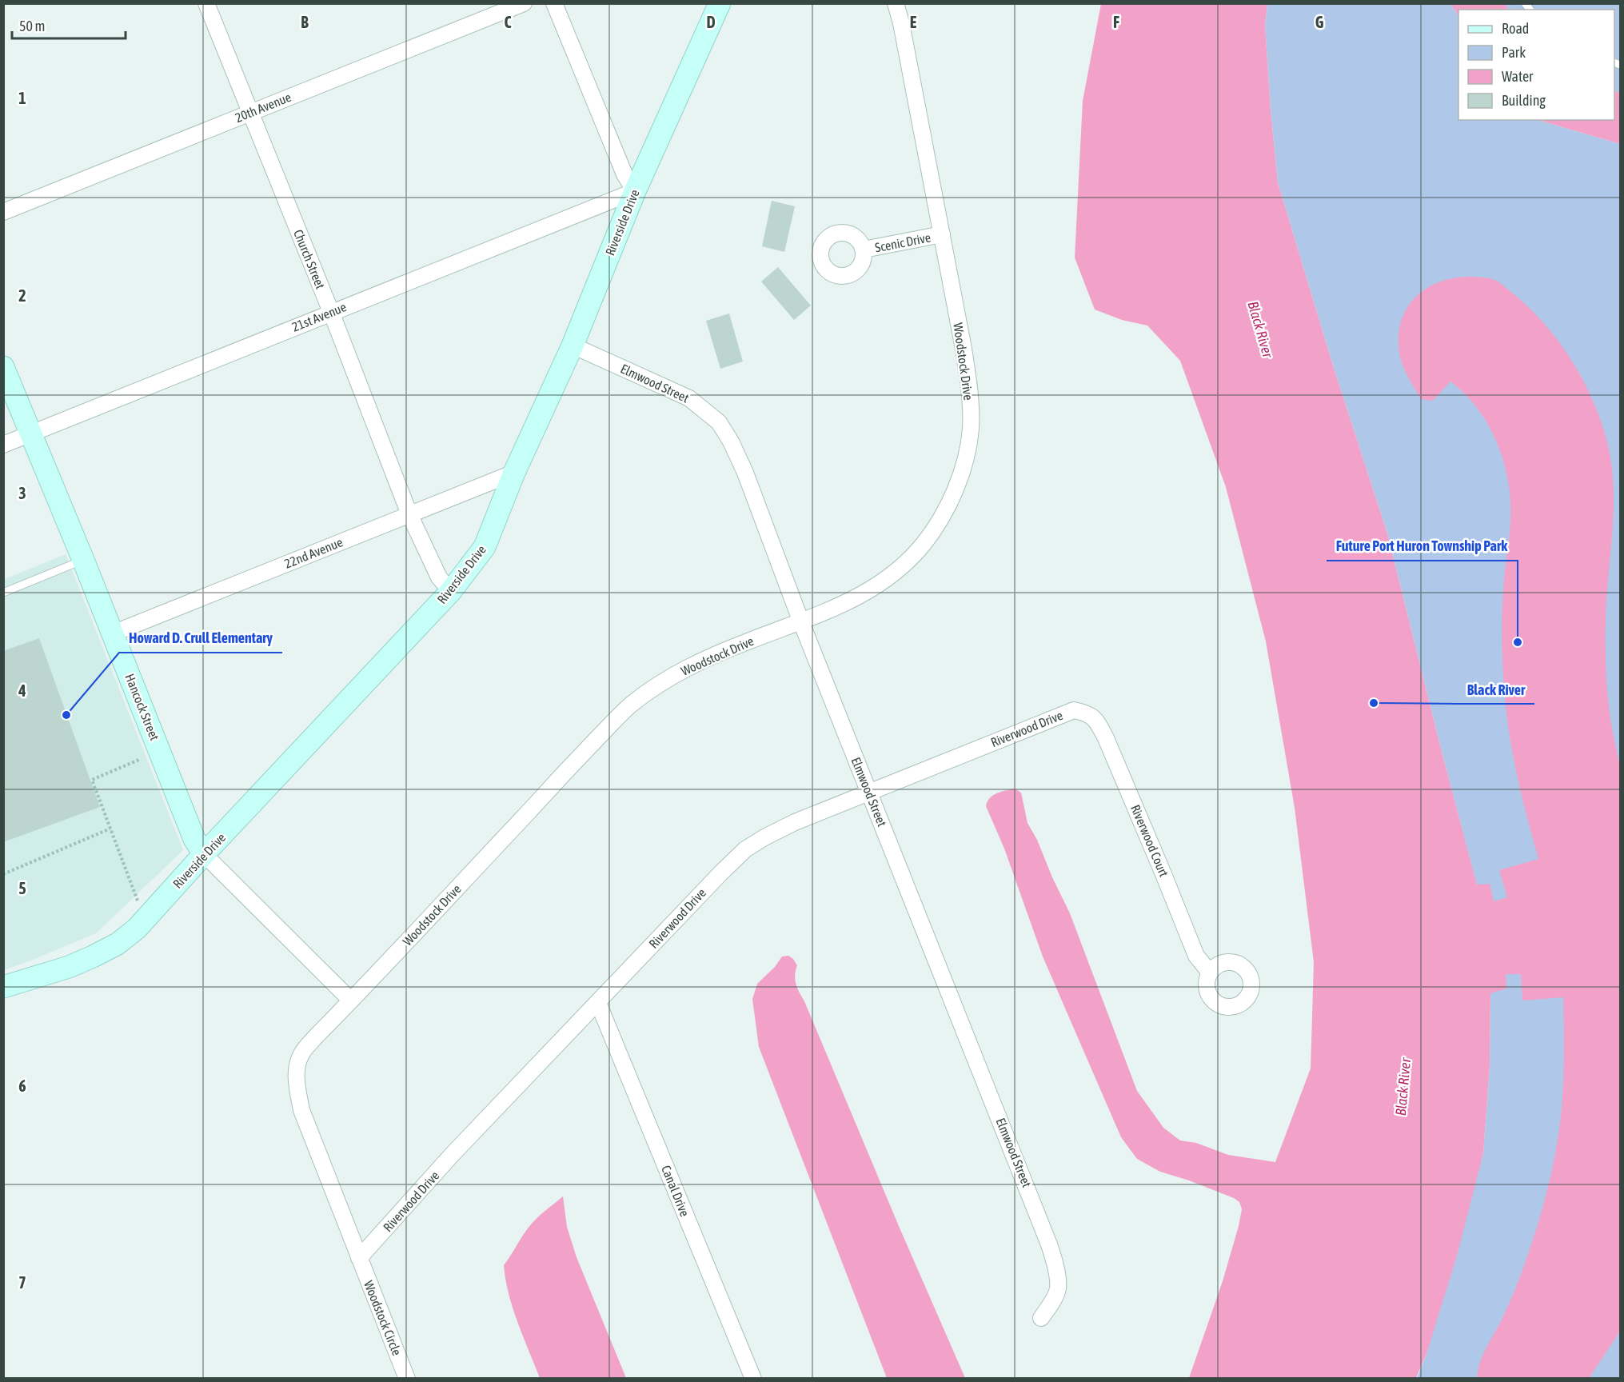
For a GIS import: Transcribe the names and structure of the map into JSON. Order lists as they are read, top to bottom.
{
  "streets": {
    "street": [
      "20th Avenue",
      "Riverside Drive",
      "Scenic Drive",
      "Church Street",
      "21st Avenue",
      "Woodstock Drive",
      "Elmwood Street",
      "22nd Avenue",
      "Hancock Street",
      "Riverwood Drive",
      "Riverwood Court",
      "Canal Drive",
      "Woodstock Circle"
    ]
  },
  "crossings": [
    ["20th Avenue", "Church Street"],
    ["Riverside Drive", "Church Street"],
    ["Riverside Drive", "21st Avenue"],
    ["Riverside Drive", "Elmwood Street"],
    ["Riverside Drive", "22nd Avenue"],
    ["Riverside Drive", "Hancock Street"],
    ["Scenic Drive", "Woodstock Drive"],
    ["Church Street", "21st Avenue"],
    ["Church Street", "22nd Avenue"],
    ["21st Avenue", "Hancock Street"],
    ["Woodstock Drive", "Elmwood Street"],
    ["Woodstock Drive", "Hancock Street"],
    ["Woodstock Drive", "Riverwood Drive"],
    ["Woodstock Drive", "Woodstock Circle"],
    ["Elmwood Street", "Riverwood Drive"],
    ["22nd Avenue", "Hancock Street"],
    ["Riverwood Drive", "Riverwood Court"],
    ["Riverwood Drive", "Canal Drive"],
    ["Riverwood Drive", "Woodstock Circle"]
  ],
  "water": ["Black River"],
  "places": ["Future Port Huron Township Park", "Black River", "Howard D. Crull Elementary"],
  "legend": [
    "Road",
    "Park",
    "Water",
    "Building"
  ],
  "scale_bar": "50 m",
  "grid": {
    "columns": [
      "B",
      "C",
      "D",
      "E",
      "F",
      "G"
    ],
    "rows": [
      "1",
      "2",
      "3",
      "4",
      "5",
      "6",
      "7"
    ]
  }
}
